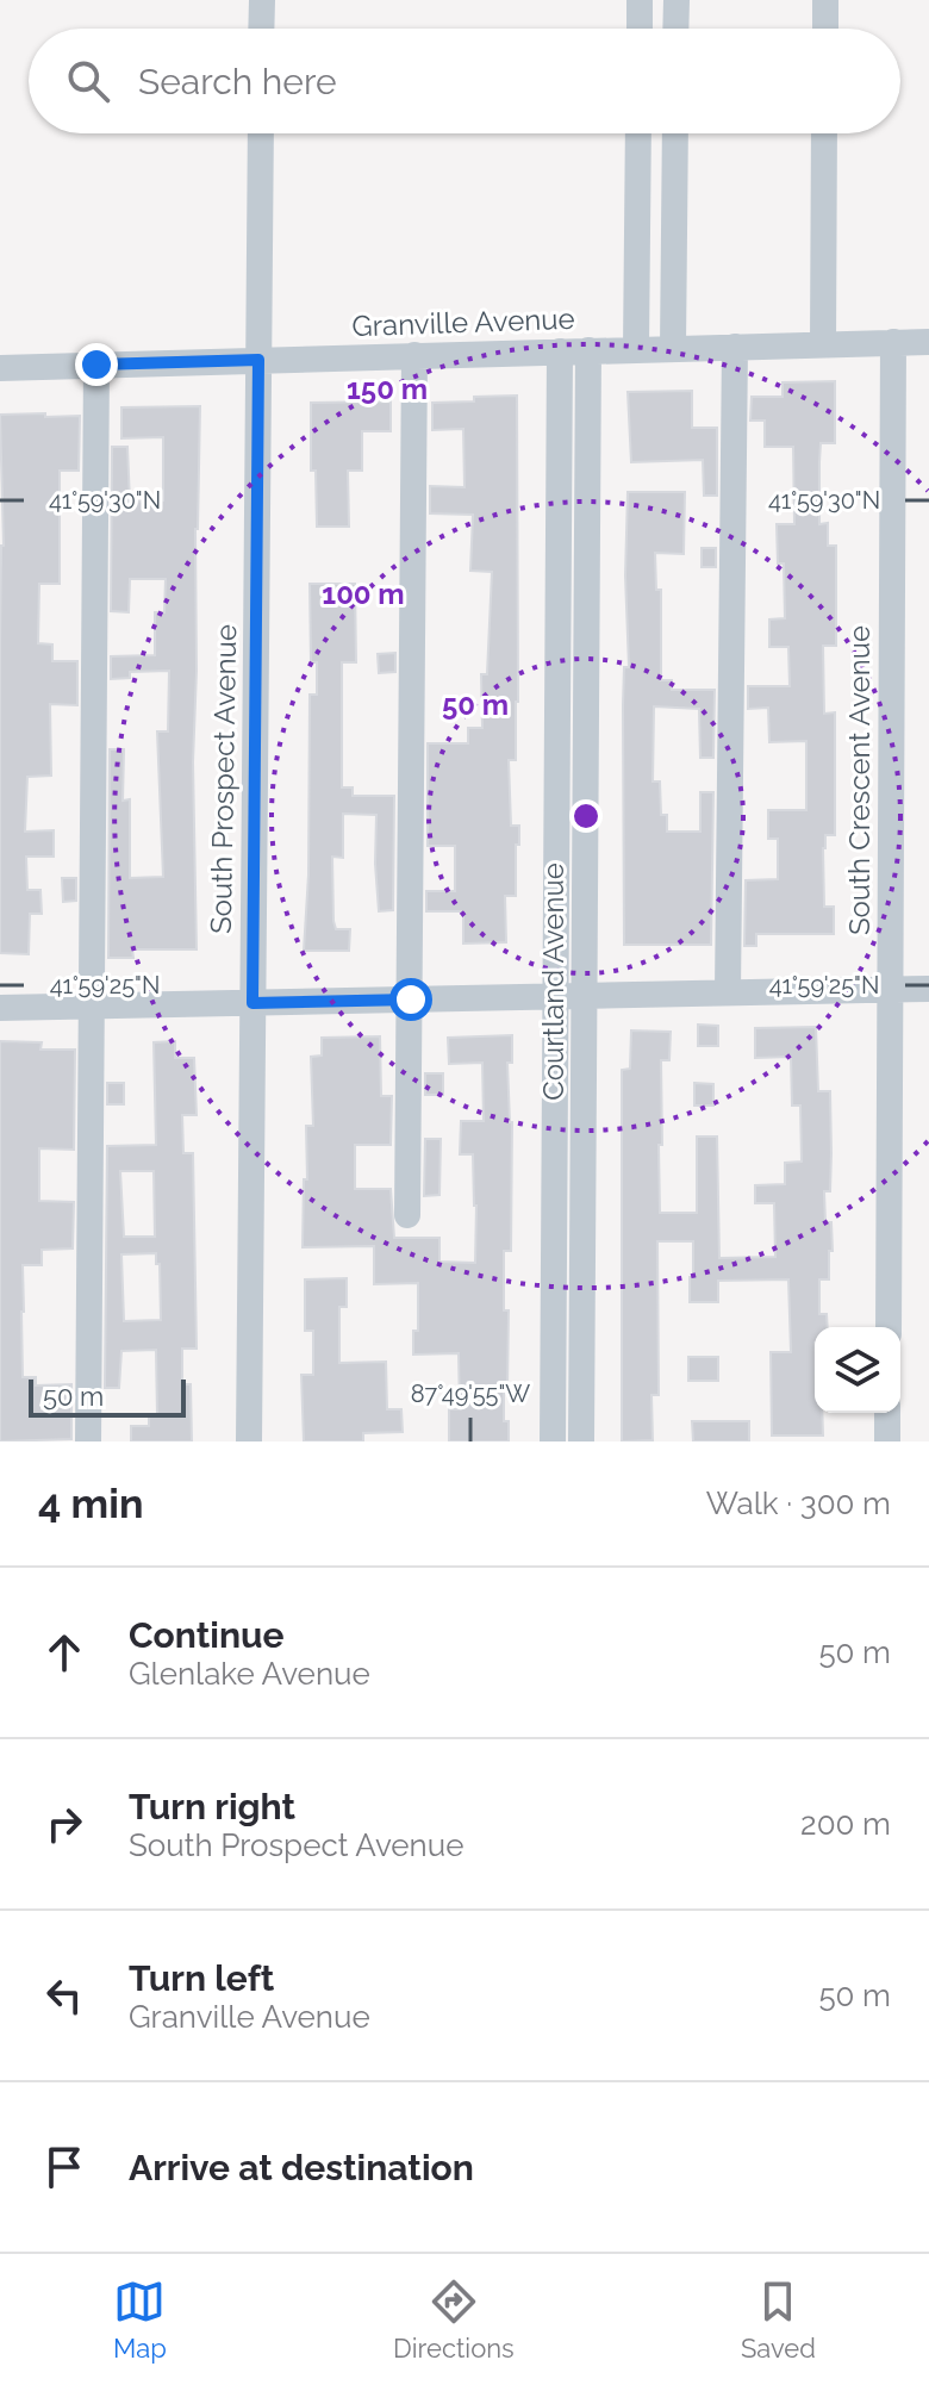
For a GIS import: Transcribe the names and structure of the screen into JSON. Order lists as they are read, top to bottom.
{
  "streets": {
    "street": [
      "Granville Avenue",
      "South Prospect Avenue",
      "South Crescent Avenue",
      "Courtland Avenue"
    ]
  },
  "crossings": [
    ["Granville Avenue", "South Prospect Avenue"],
    ["Granville Avenue", "South Crescent Avenue"],
    ["Granville Avenue", "Courtland Avenue"]
  ],
  "scale_bar": "50 m",
  "page": {
    "search": "Search here",
    "scale": "50 m",
    "heading": ["4 min", "Walk · 300 m"],
    "list": [
      ["Continue", "Glenlake Avenue", "50 m"],
      ["Turn right", "South Prospect Avenue", "200 m"],
      ["Turn left", "Granville Avenue", "50 m"],
      "Arrive at destination"
    ],
    "nav": ["Map", "Directions", "Saved"]
  },
  "coordinates": ["41°59'30\"N", "41°59'25\"N", "87°49'55\"W"],
  "rings": ["150 m", "100 m", "50 m"]
}
